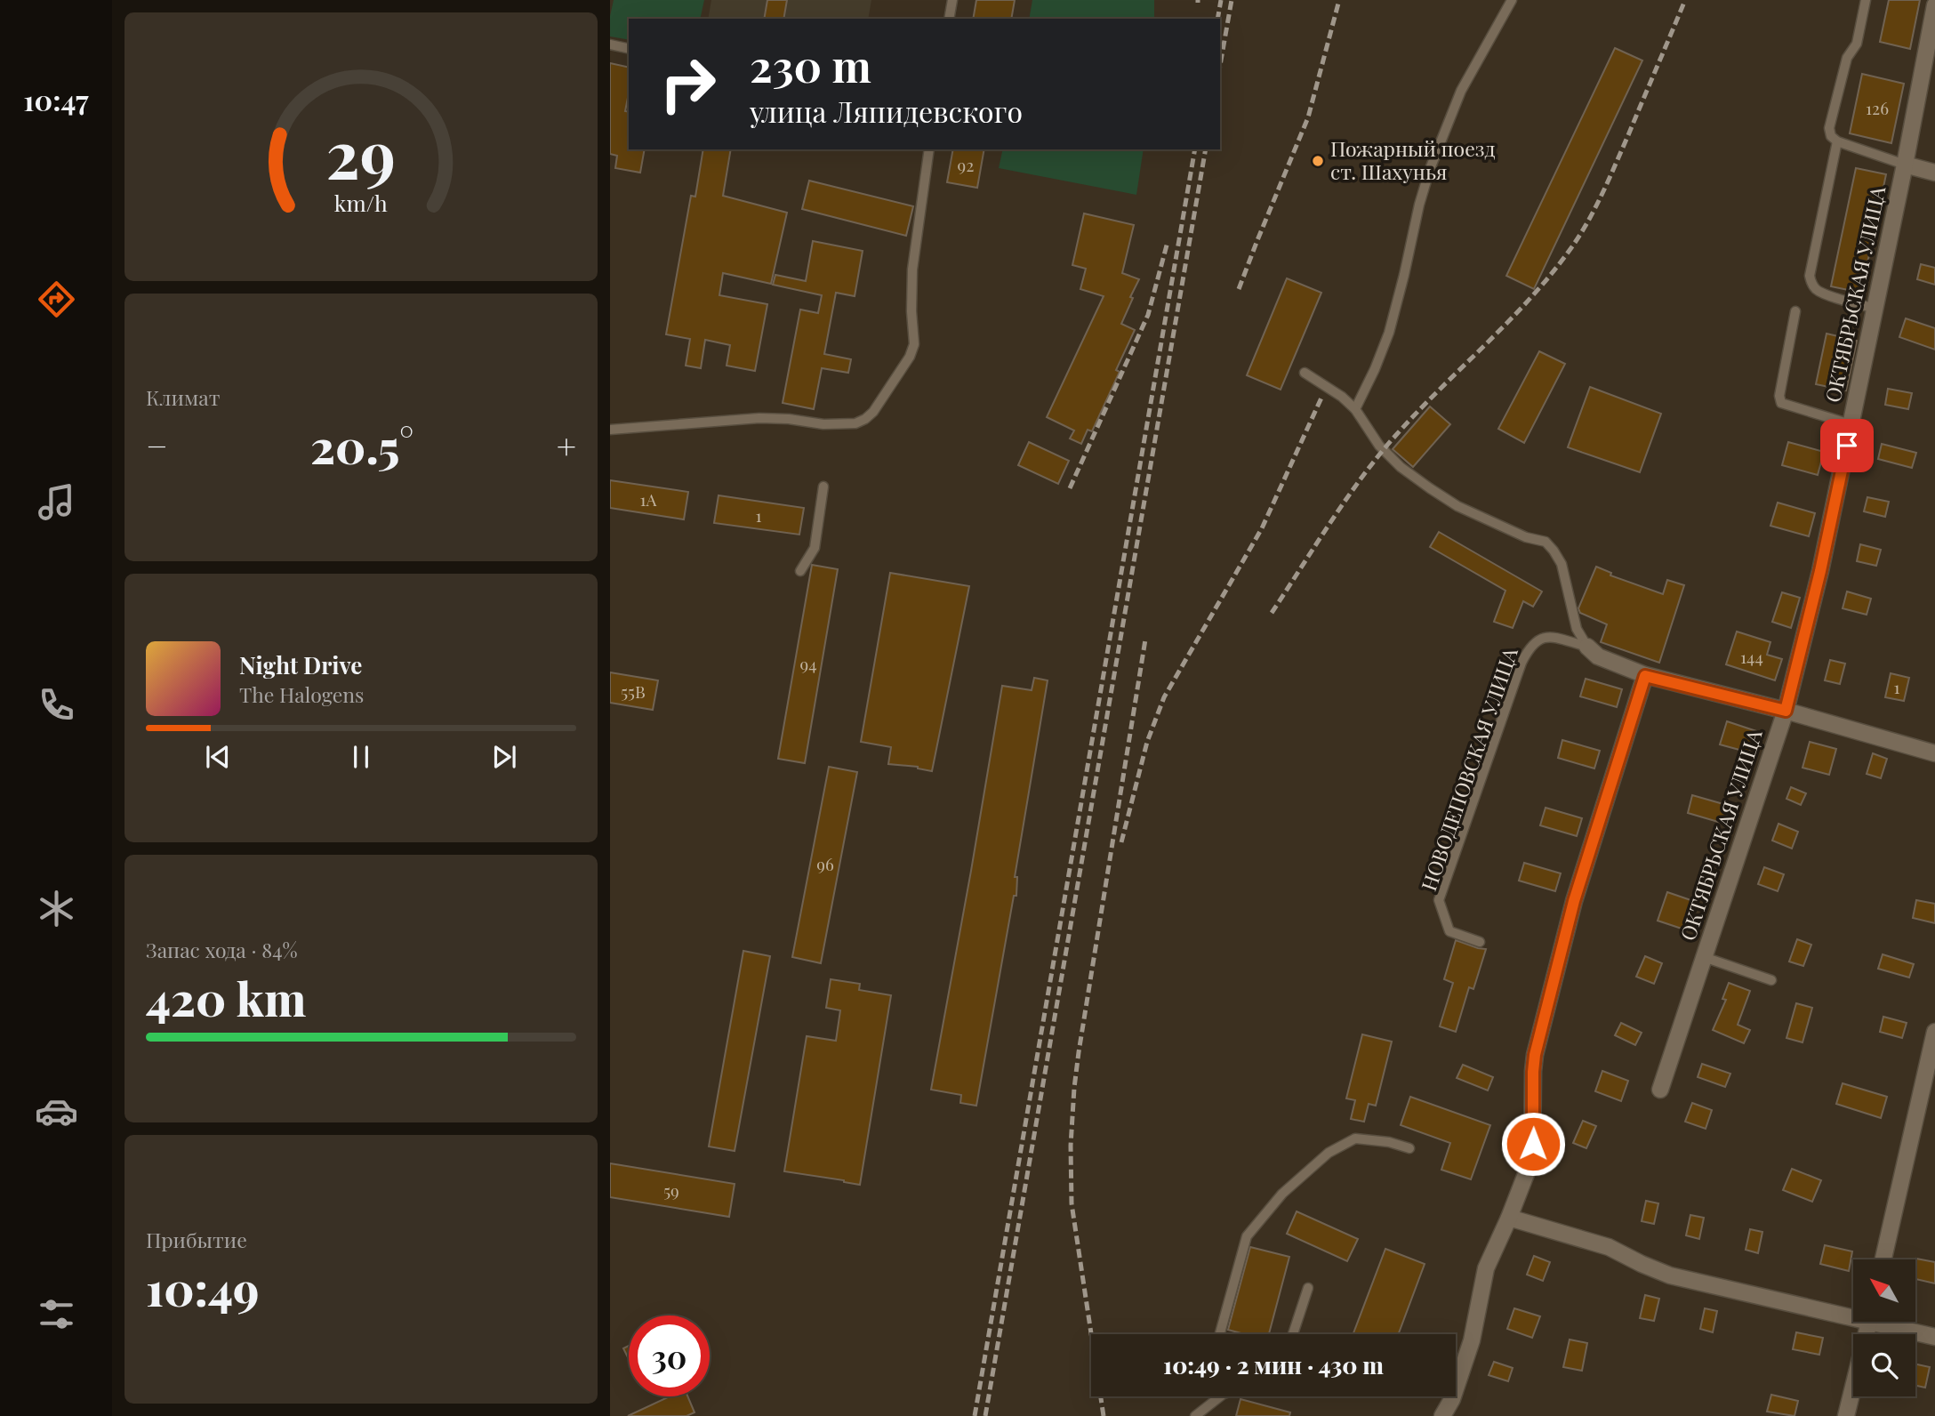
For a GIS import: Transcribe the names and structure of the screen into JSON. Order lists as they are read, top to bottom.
{
  "streets": {
    "street": ["ОКТЯБРЬСКАЯ УЛИЦА"],
    "lane": ["НОВОДЕПОВСКАЯ УЛИЦА"]
  },
  "places": ["Пожарный поезд ст. Шахунья"],
  "house_numbers": [
    "126",
    "92",
    "1А",
    "1",
    "144",
    "94",
    "1",
    "55В",
    "96",
    "59"
  ],
  "north": "top left",
  "page": {
    "tabs": "10:47",
    "turn": ["230 m", "улица Ляпидевского"],
    "tile": [
      "Климат",
      ["Запас хода · 84%", "420 km"],
      ["Прибытие", "10:49"]
    ],
    "heat": ["−", "20.5°", "+"],
    "song": ["Night Drive", "The Halogens"],
    "limit": "30",
    "trip": "10:49 · 2 мин · 430 m",
    "gauge": ["29", "km/h"]
  }
}
